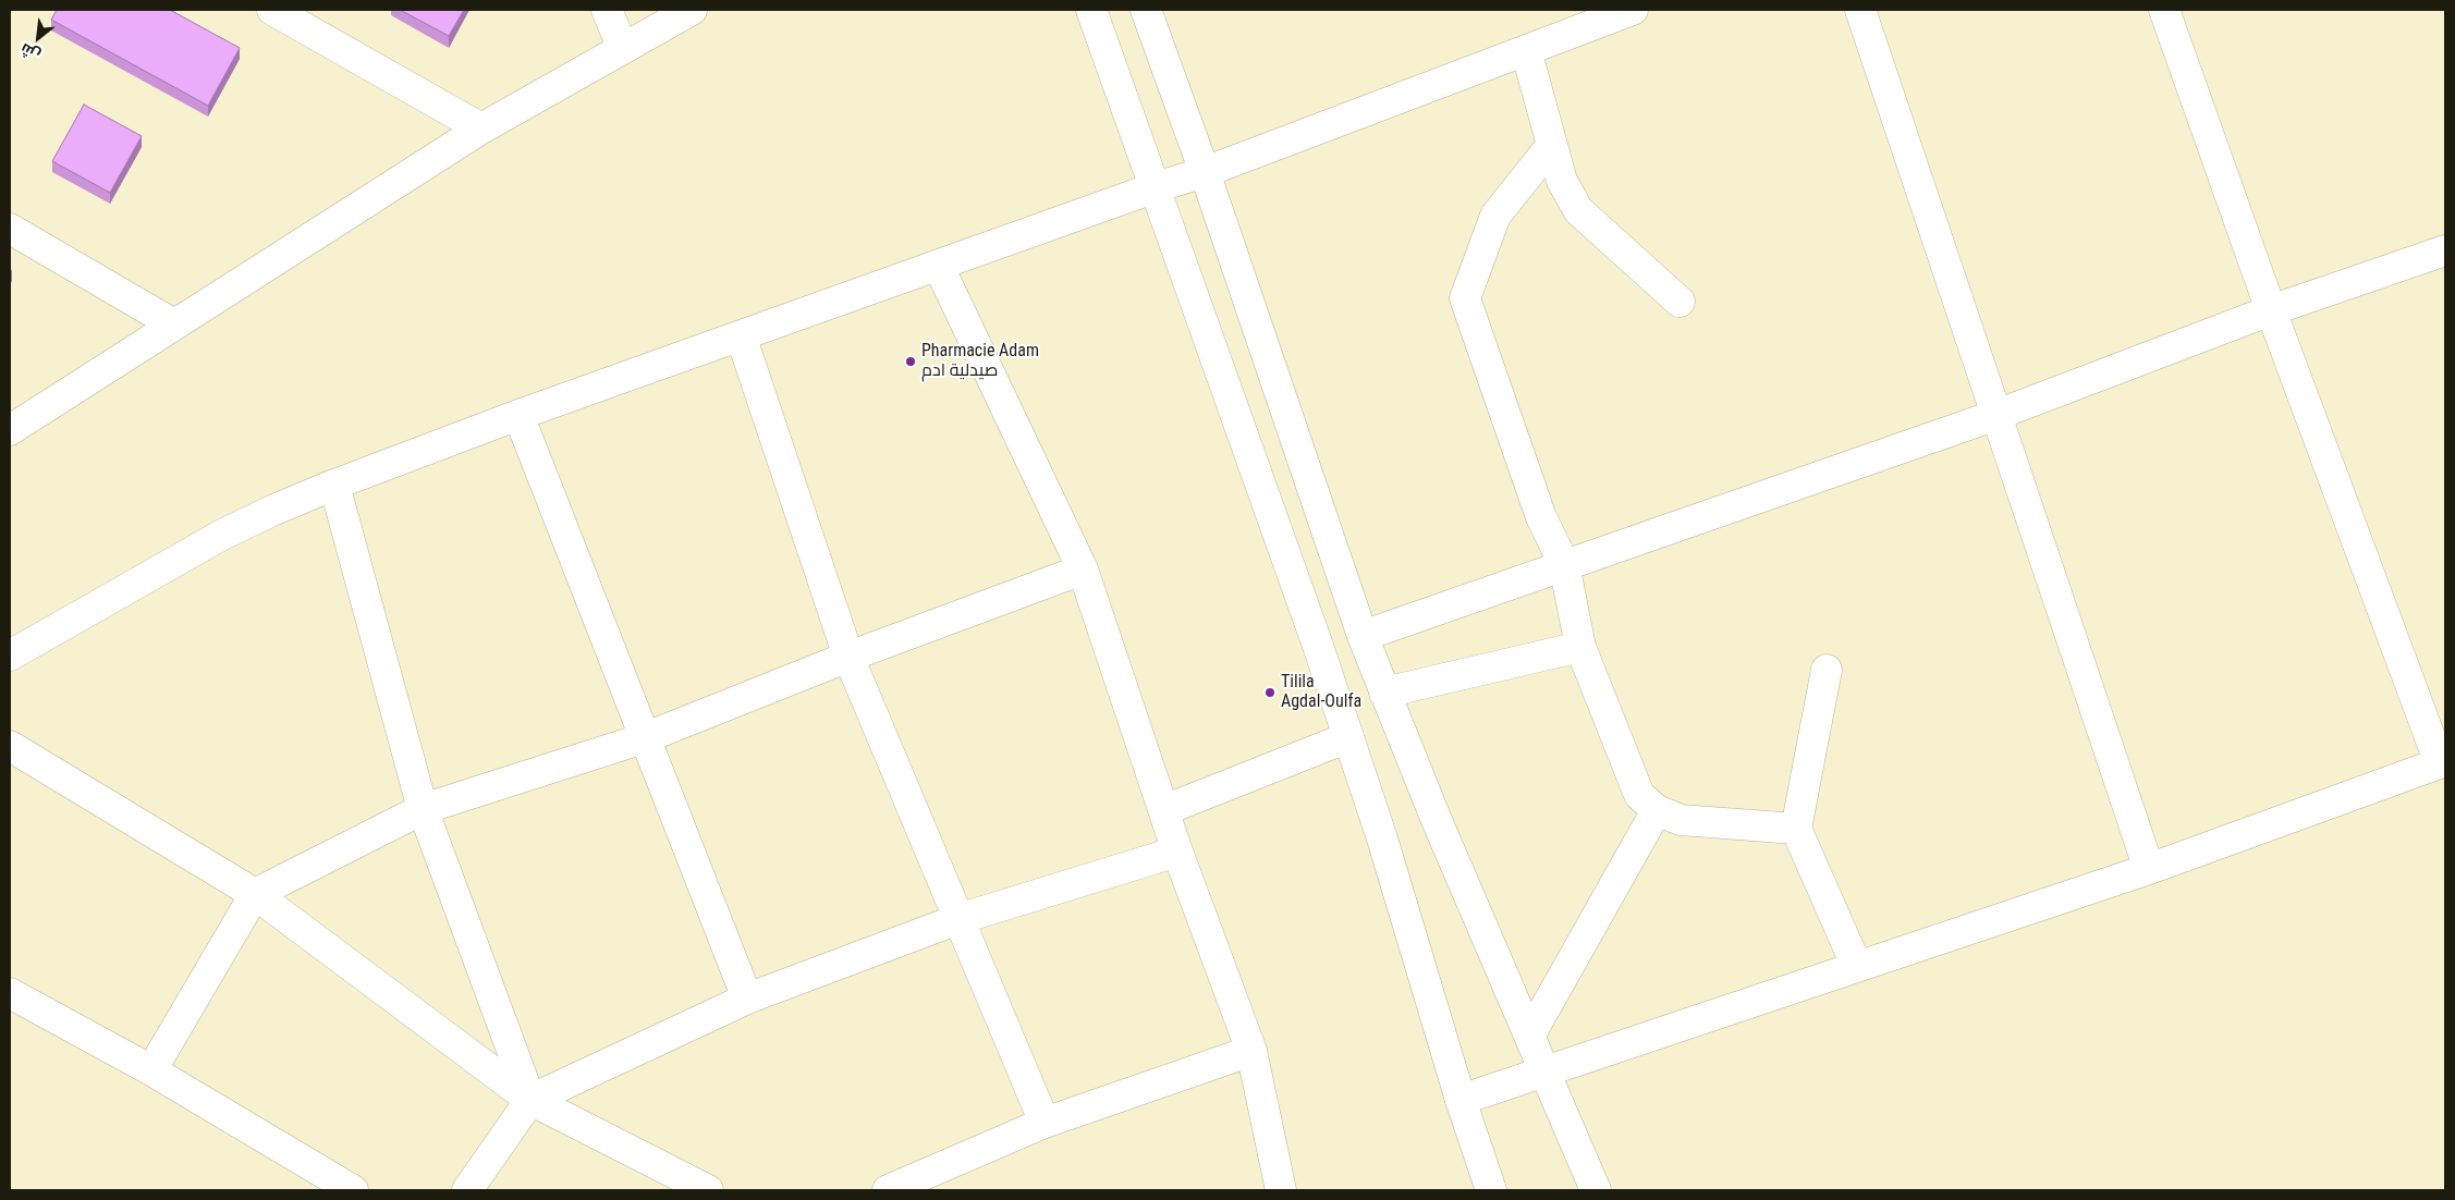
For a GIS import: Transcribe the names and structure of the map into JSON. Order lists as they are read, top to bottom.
{
  "places": ["Pharmacie Adam صيدلية ادم", "Tilila Agdal-Oulfa"],
  "north": "bottom left"
}
